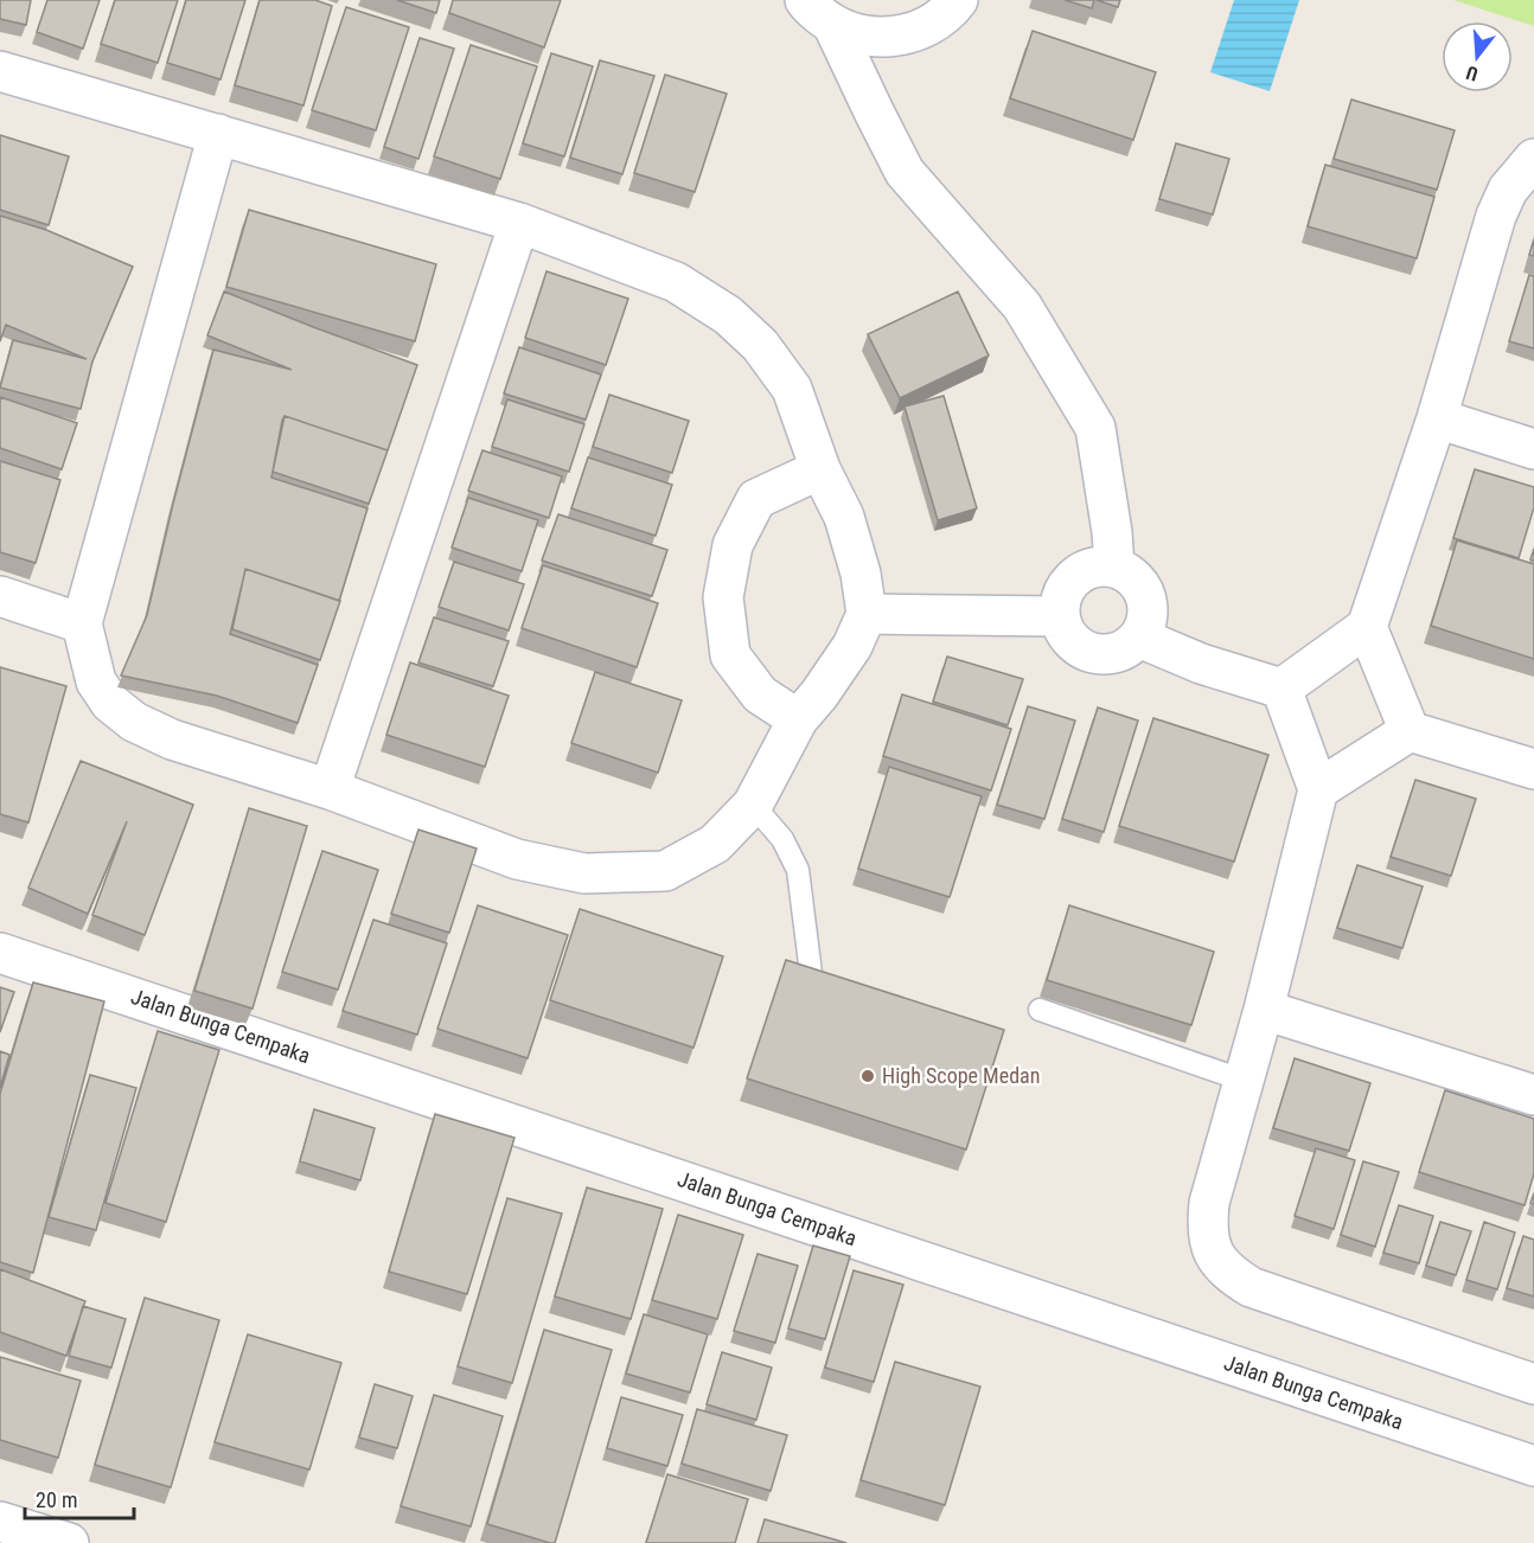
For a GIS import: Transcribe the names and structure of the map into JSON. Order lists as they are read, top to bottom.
{
  "streets": {
    "street": ["Jalan Bunga Cempaka"]
  },
  "places": ["High Scope Medan"],
  "scale_bar": "20 m",
  "north": "bottom"
}
